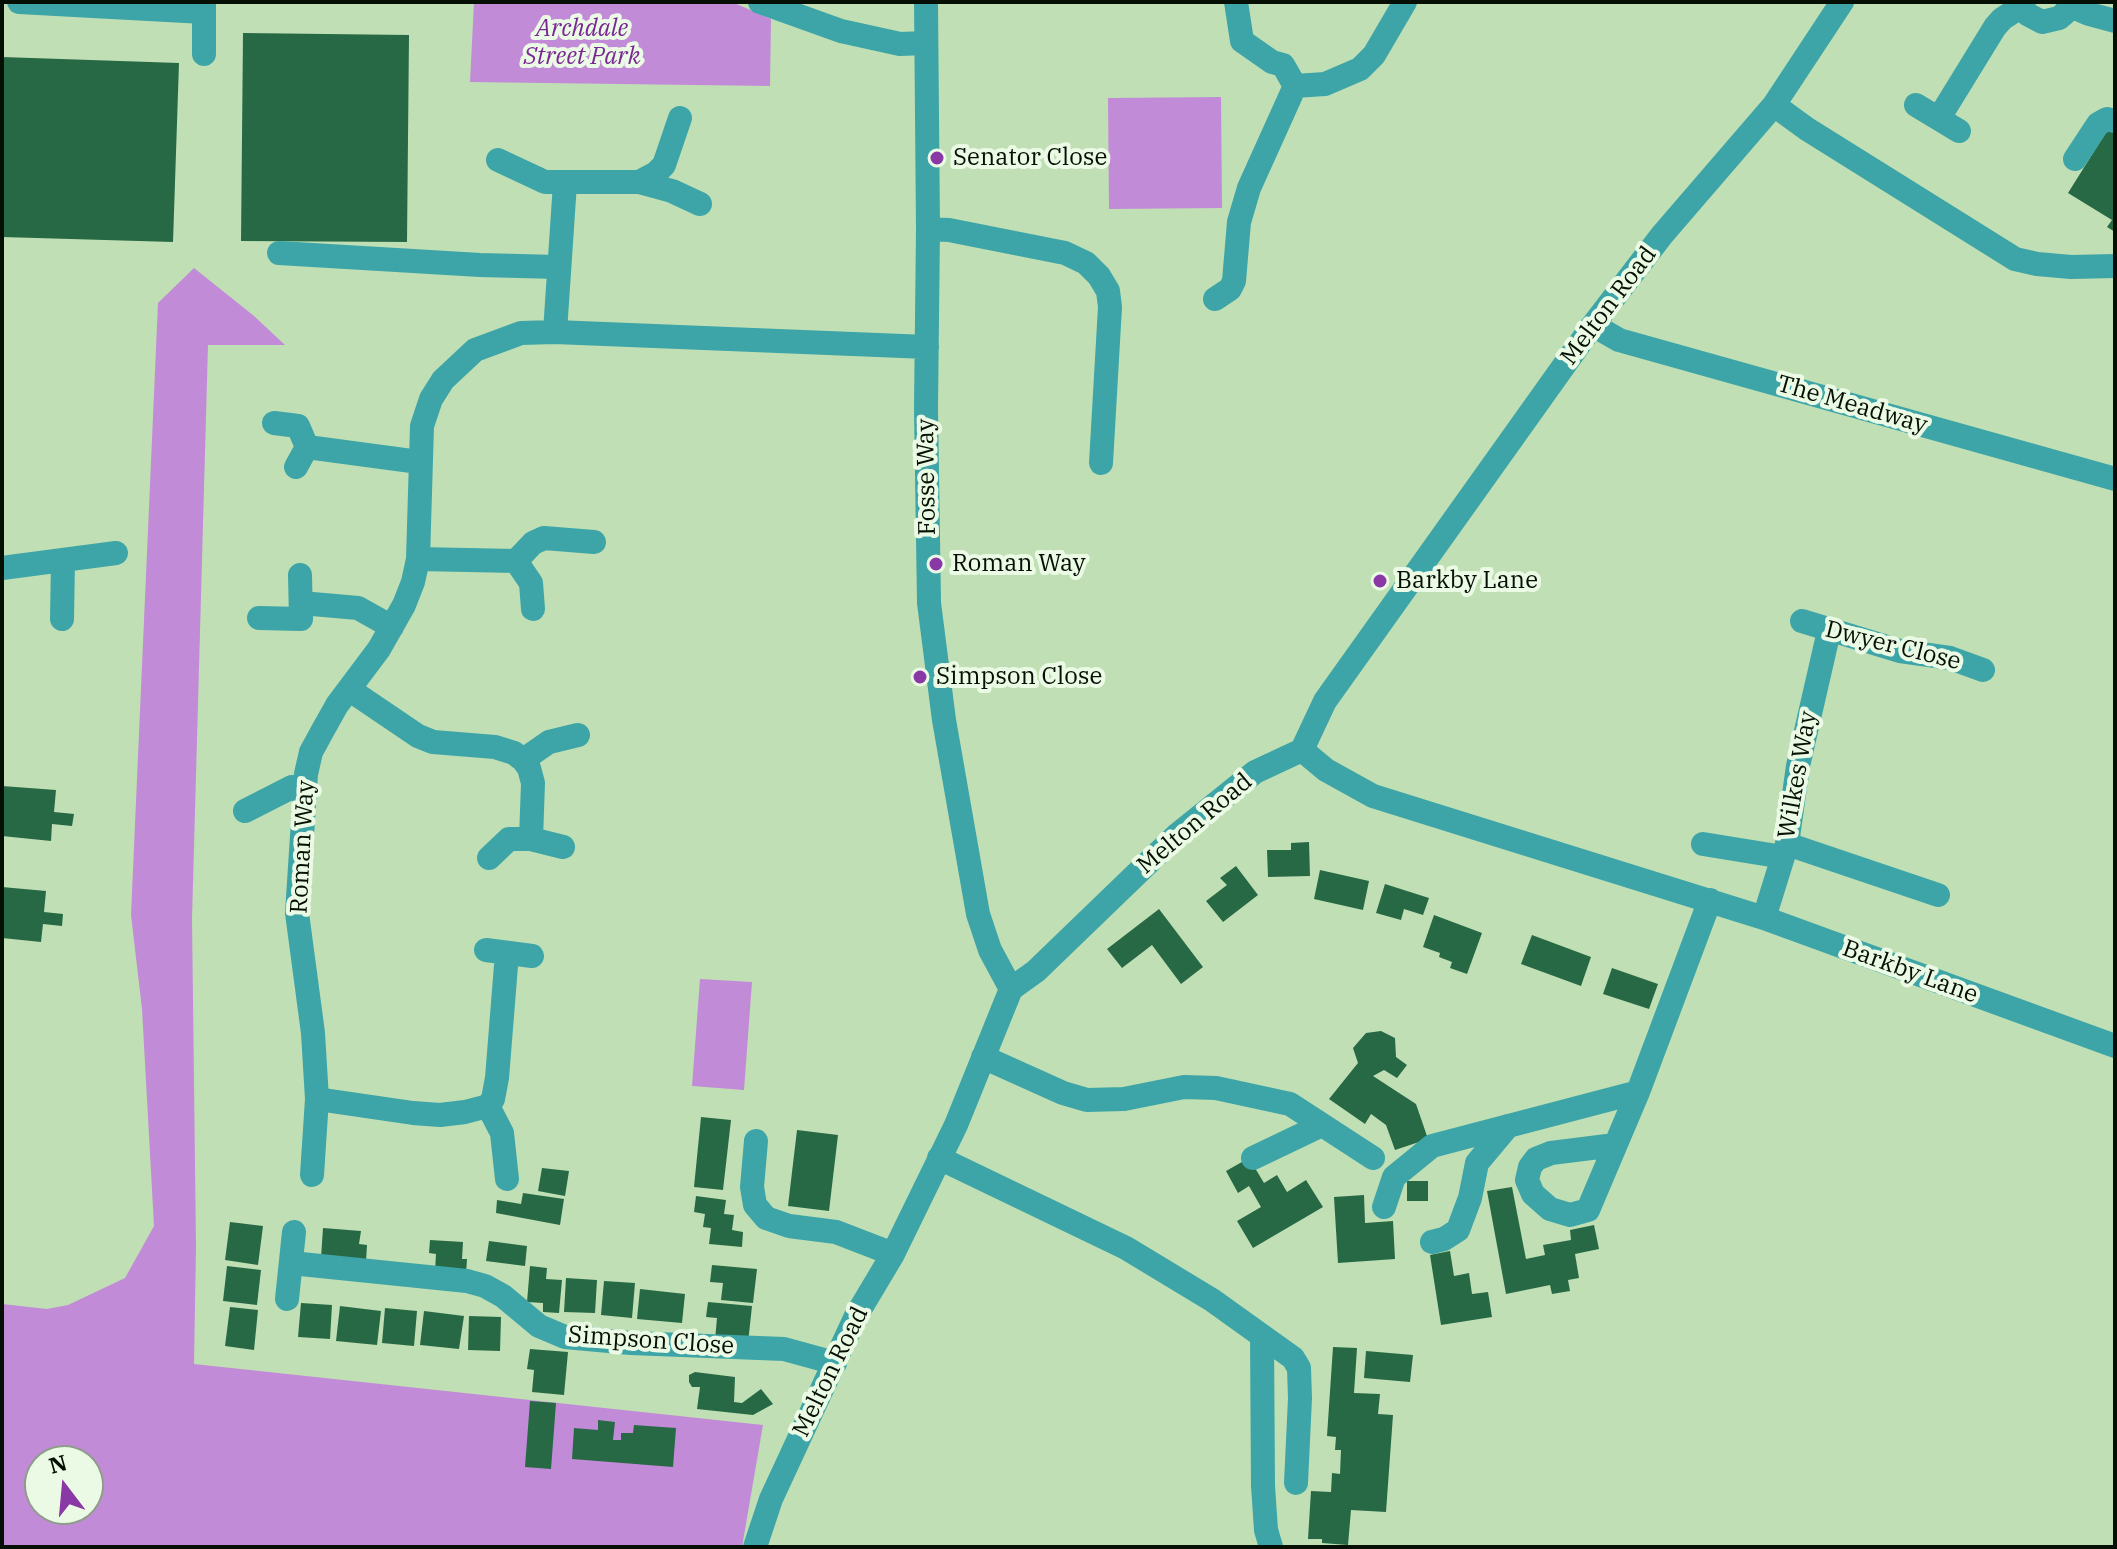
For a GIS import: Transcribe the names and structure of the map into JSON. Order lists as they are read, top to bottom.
{
  "streets": {
    "street": [
      "Melton Road",
      "The Meadway",
      "Fosse Way",
      "Dwyer Close",
      "Wilkes Way",
      "Roman Way",
      "Barkby Lane",
      "Simpson Close"
    ]
  },
  "crossings": [
    ["Melton Road", "The Meadway"],
    ["Melton Road", "Fosse Way"],
    ["Melton Road", "Barkby Lane"],
    ["Melton Road", "Simpson Close"],
    ["Fosse Way", "Roman Way"],
    ["Dwyer Close", "Wilkes Way"],
    ["Wilkes Way", "Barkby Lane"]
  ],
  "parks": ["Archdale Street Park"],
  "places": [
    "Senator Close",
    "Roman Way",
    "Barkby Lane",
    "Simpson Close"
  ],
  "north": "top"
}
